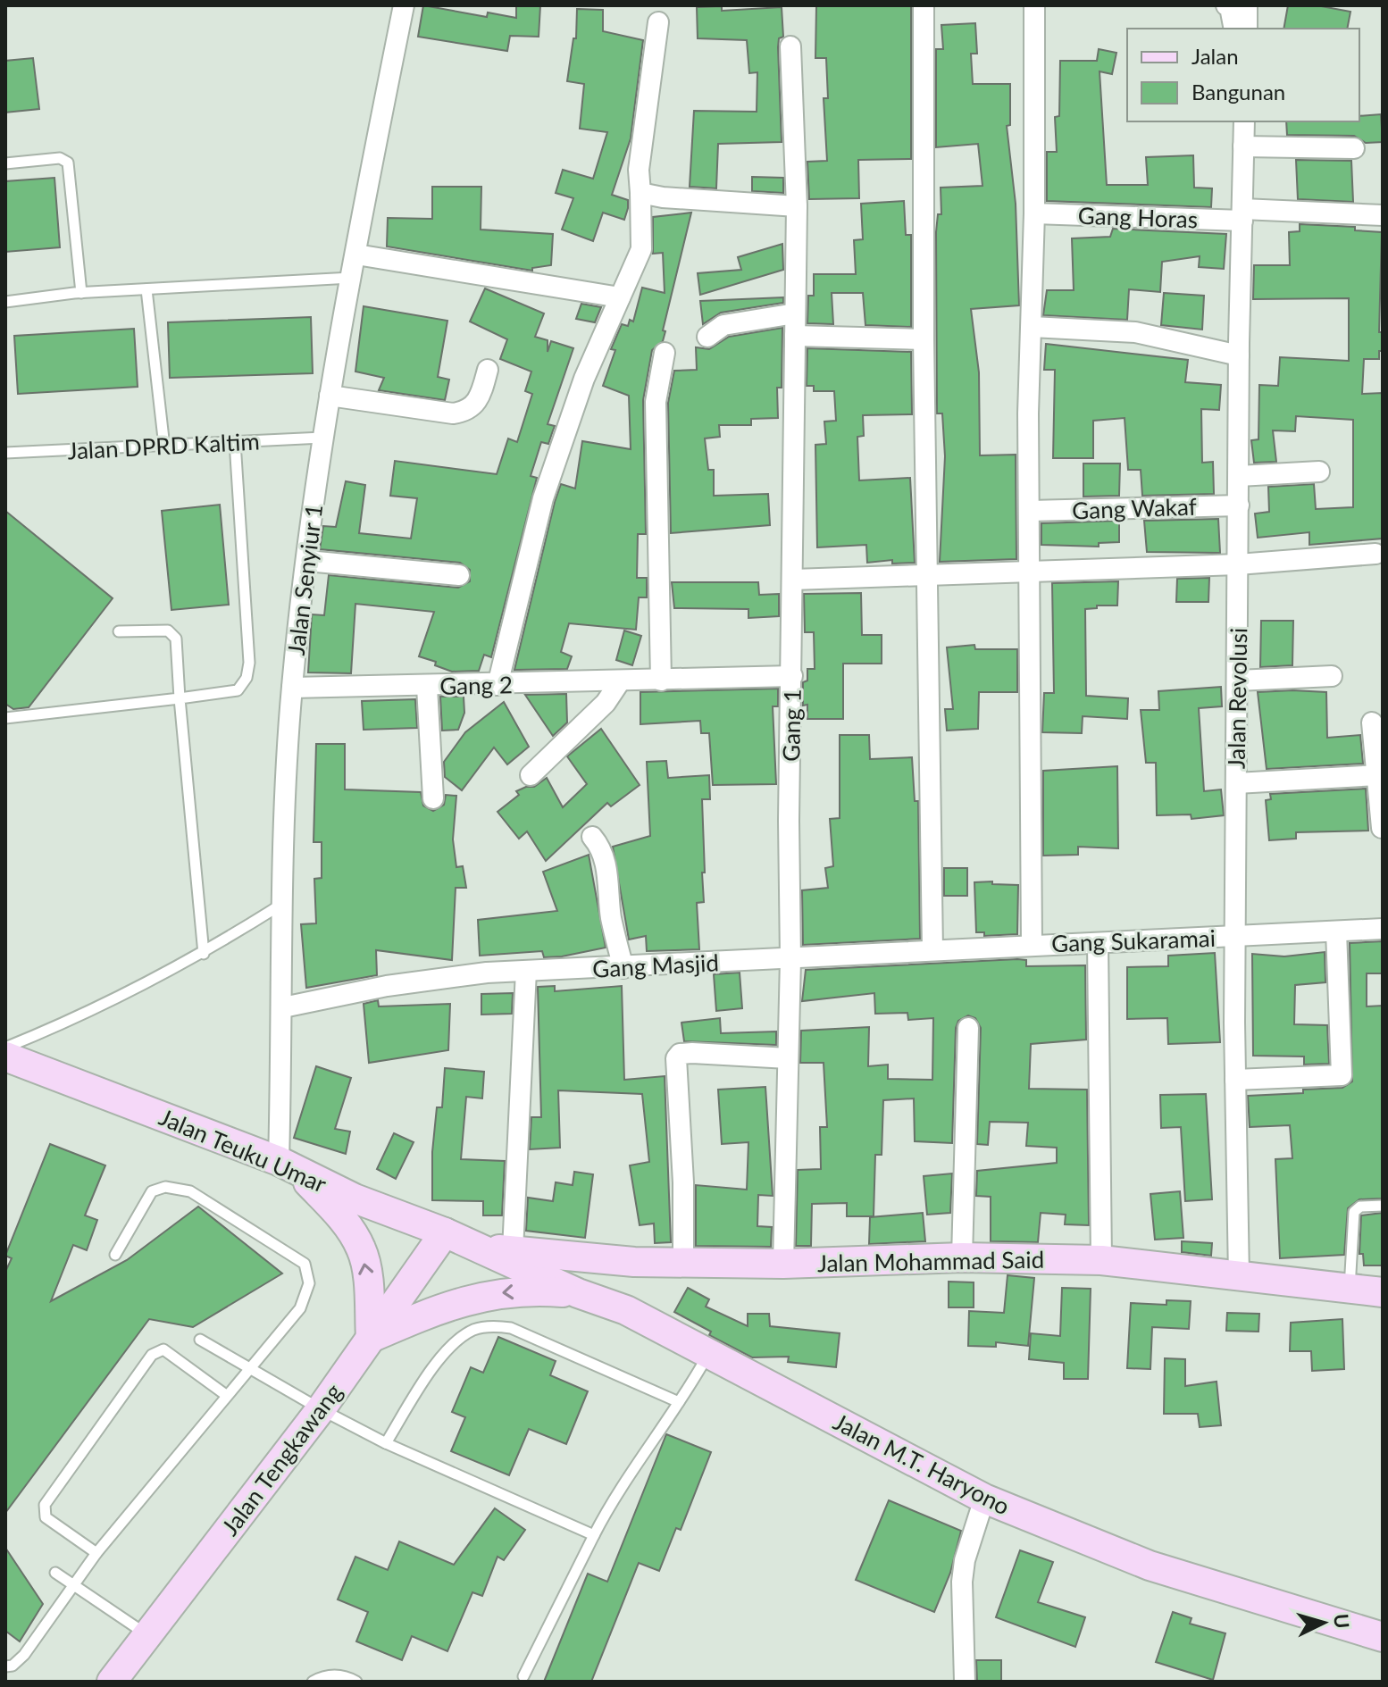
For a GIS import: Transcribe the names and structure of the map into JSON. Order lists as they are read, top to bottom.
{
  "streets": {
    "main road": [
      "Jalan Teuku Umar",
      "Jalan Mohammad Said",
      "Jalan Tengkawang",
      "Jalan M.T. Haryono"
    ],
    "street": [
      "Gang Horas",
      "Gang Wakaf",
      "Jalan Senyiur 1",
      "Gang 2",
      "Jalan Revolusi",
      "Gang 1",
      "Gang Sukaramai",
      "Gang Masjid"
    ],
    "lane": ["Jalan DPRD Kaltim"]
  },
  "crossings": [
    ["Gang Horas", "Jalan Revolusi"],
    ["Jalan DPRD Kaltim", "Jalan Senyiur 1"],
    ["Gang Wakaf", "Jalan Revolusi"],
    ["Jalan Senyiur 1", "Gang 2"],
    ["Jalan Senyiur 1", "Gang Masjid"],
    ["Jalan Senyiur 1", "Jalan Teuku Umar"],
    ["Gang 2", "Gang 1"],
    ["Jalan Revolusi", "Gang Sukaramai"],
    ["Jalan Revolusi", "Jalan Mohammad Said"],
    ["Gang 1", "Gang Masjid"],
    ["Gang 1", "Jalan Mohammad Said"],
    ["Gang Sukaramai", "Gang Masjid"],
    ["Jalan Teuku Umar", "Jalan Mohammad Said"],
    ["Jalan Teuku Umar", "Jalan Tengkawang"],
    ["Jalan Teuku Umar", "Jalan M.T. Haryono"],
    ["Jalan Mohammad Said", "Jalan M.T. Haryono"]
  ],
  "legend": ["Jalan", "Bangunan"],
  "north": "right"
}
